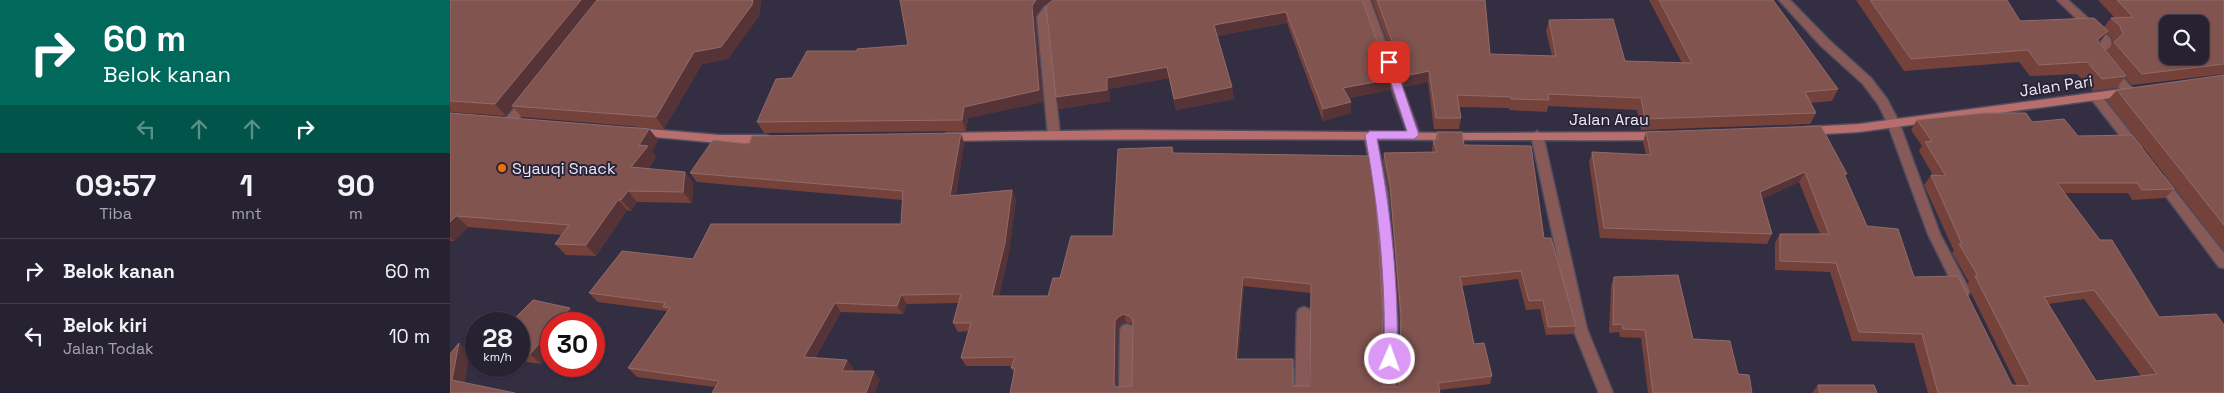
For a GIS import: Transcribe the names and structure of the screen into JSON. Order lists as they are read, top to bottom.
{
  "streets": {
    "street": ["Jalan Pari", "Jalan Arau"]
  },
  "places": ["Syauqi Snack"],
  "page": {
    "turn": ["60 m", "Belok kanan"],
    "eta": [
      "09:57",
      "Tiba",
      "1",
      "mnt",
      "90",
      "m"
    ],
    "list": [
      {
        "name": "Belok kanan",
        "value": "60 m"
      },
      {
        "name": "Belok kiri",
        "note": "Jalan Todak",
        "value": "10 m"
      }
    ],
    "speed": "28 km/h",
    "limit": "30"
  }
}
